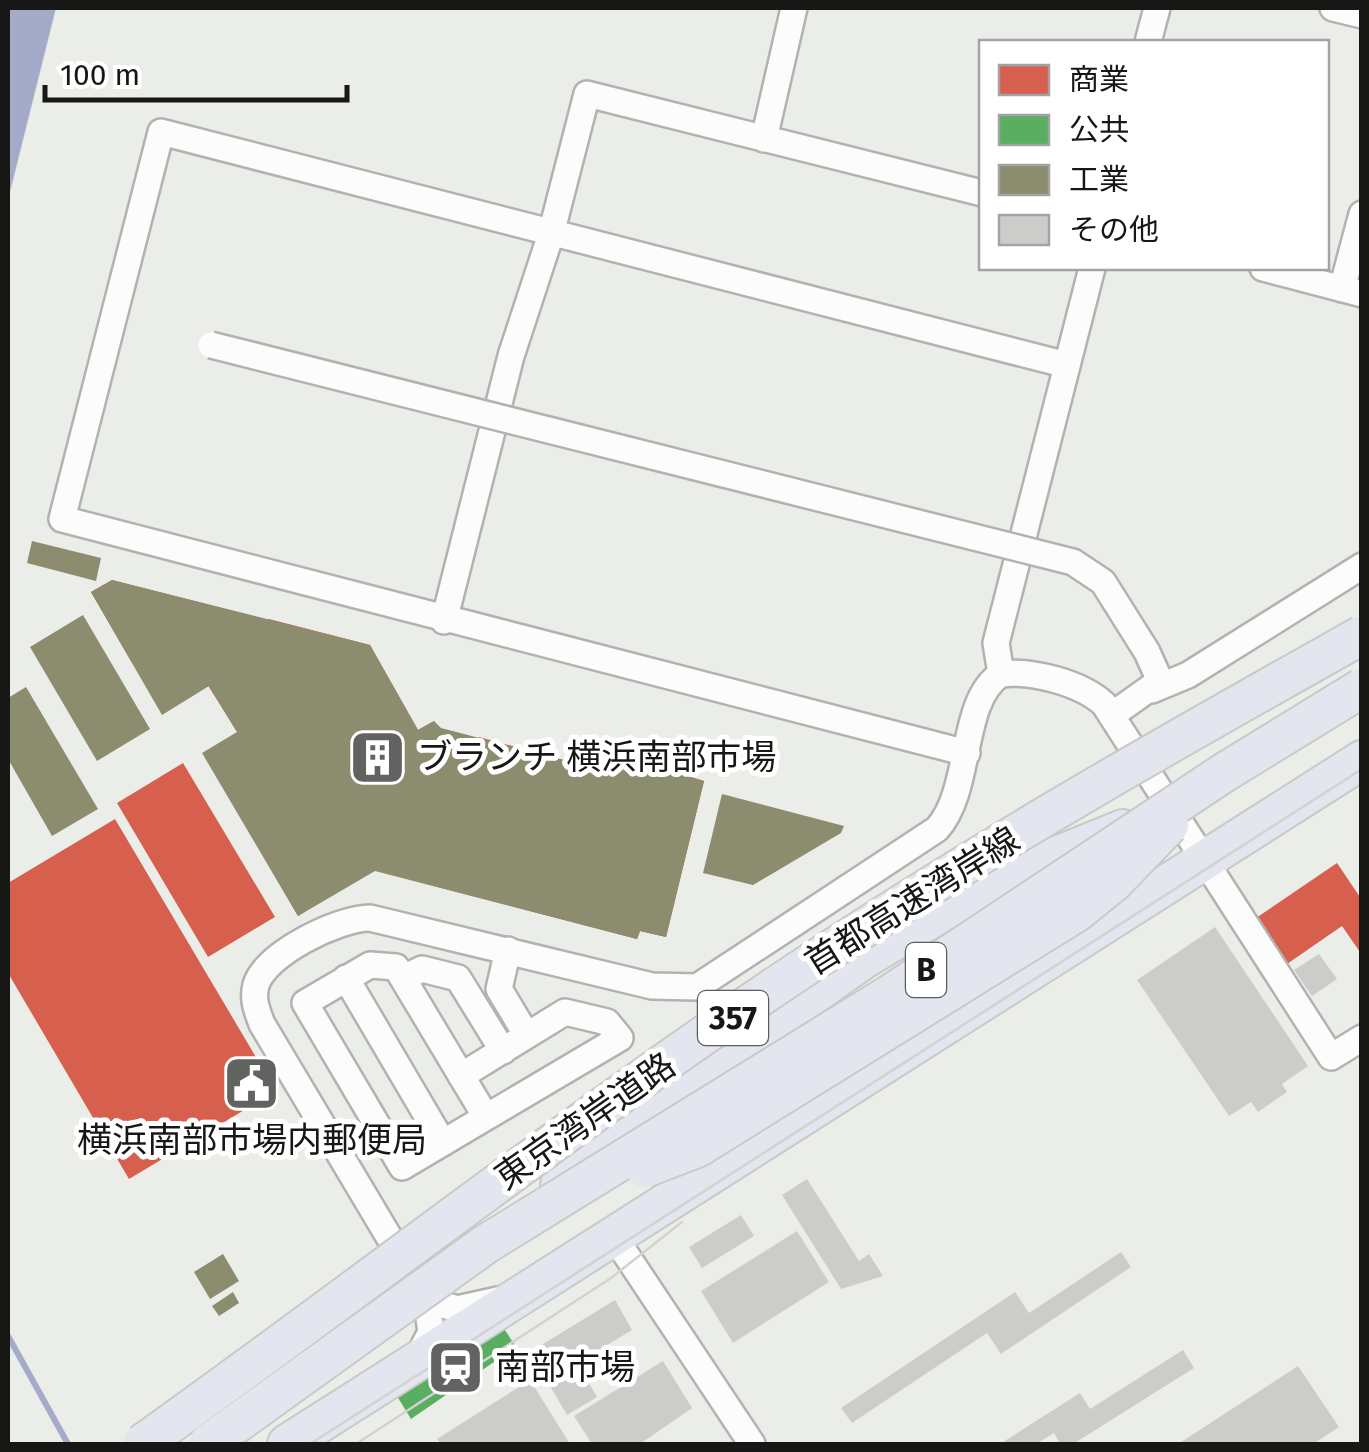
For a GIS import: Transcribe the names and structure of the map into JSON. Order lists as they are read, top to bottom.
{
  "streets": {
    "highway": [
      "首都高速湾岸線",
      "B",
      "357",
      "東京湾岸道路"
    ]
  },
  "crossings": [
    ["首都高速湾岸線", "東京湾岸道路"]
  ],
  "places": {
    "building": ["ブランチ 横浜南部市場"],
    "public building": ["横浜南部市場内郵便局"],
    "station": ["南部市場"]
  },
  "legend": [
    "商業",
    "公共",
    "工業",
    "その他"
  ],
  "scale_bar": "100 m"
}
